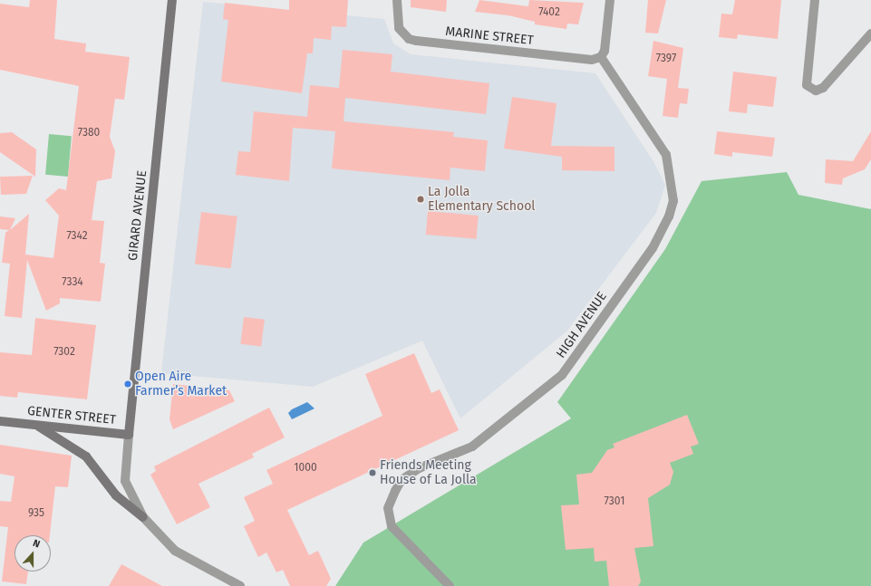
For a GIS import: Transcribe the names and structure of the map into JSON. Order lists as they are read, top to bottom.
{
  "streets": {
    "street": [
      "MARINE STREET",
      "GIRARD AVENUE",
      "HIGH AVENUE",
      "GENTER STREET"
    ]
  },
  "crossings": [
    ["MARINE STREET", "HIGH AVENUE"],
    ["GIRARD AVENUE", "GENTER STREET"]
  ],
  "places": ["La Jolla Elementary School", "Open Aire Farmer’s Market", "Friends Meeting House of La Jolla"],
  "house_numbers": [
    "7402",
    "7397",
    "7380",
    "7342",
    "7334",
    "7302",
    "1000",
    "7301",
    "935"
  ],
  "north": "top"
}
